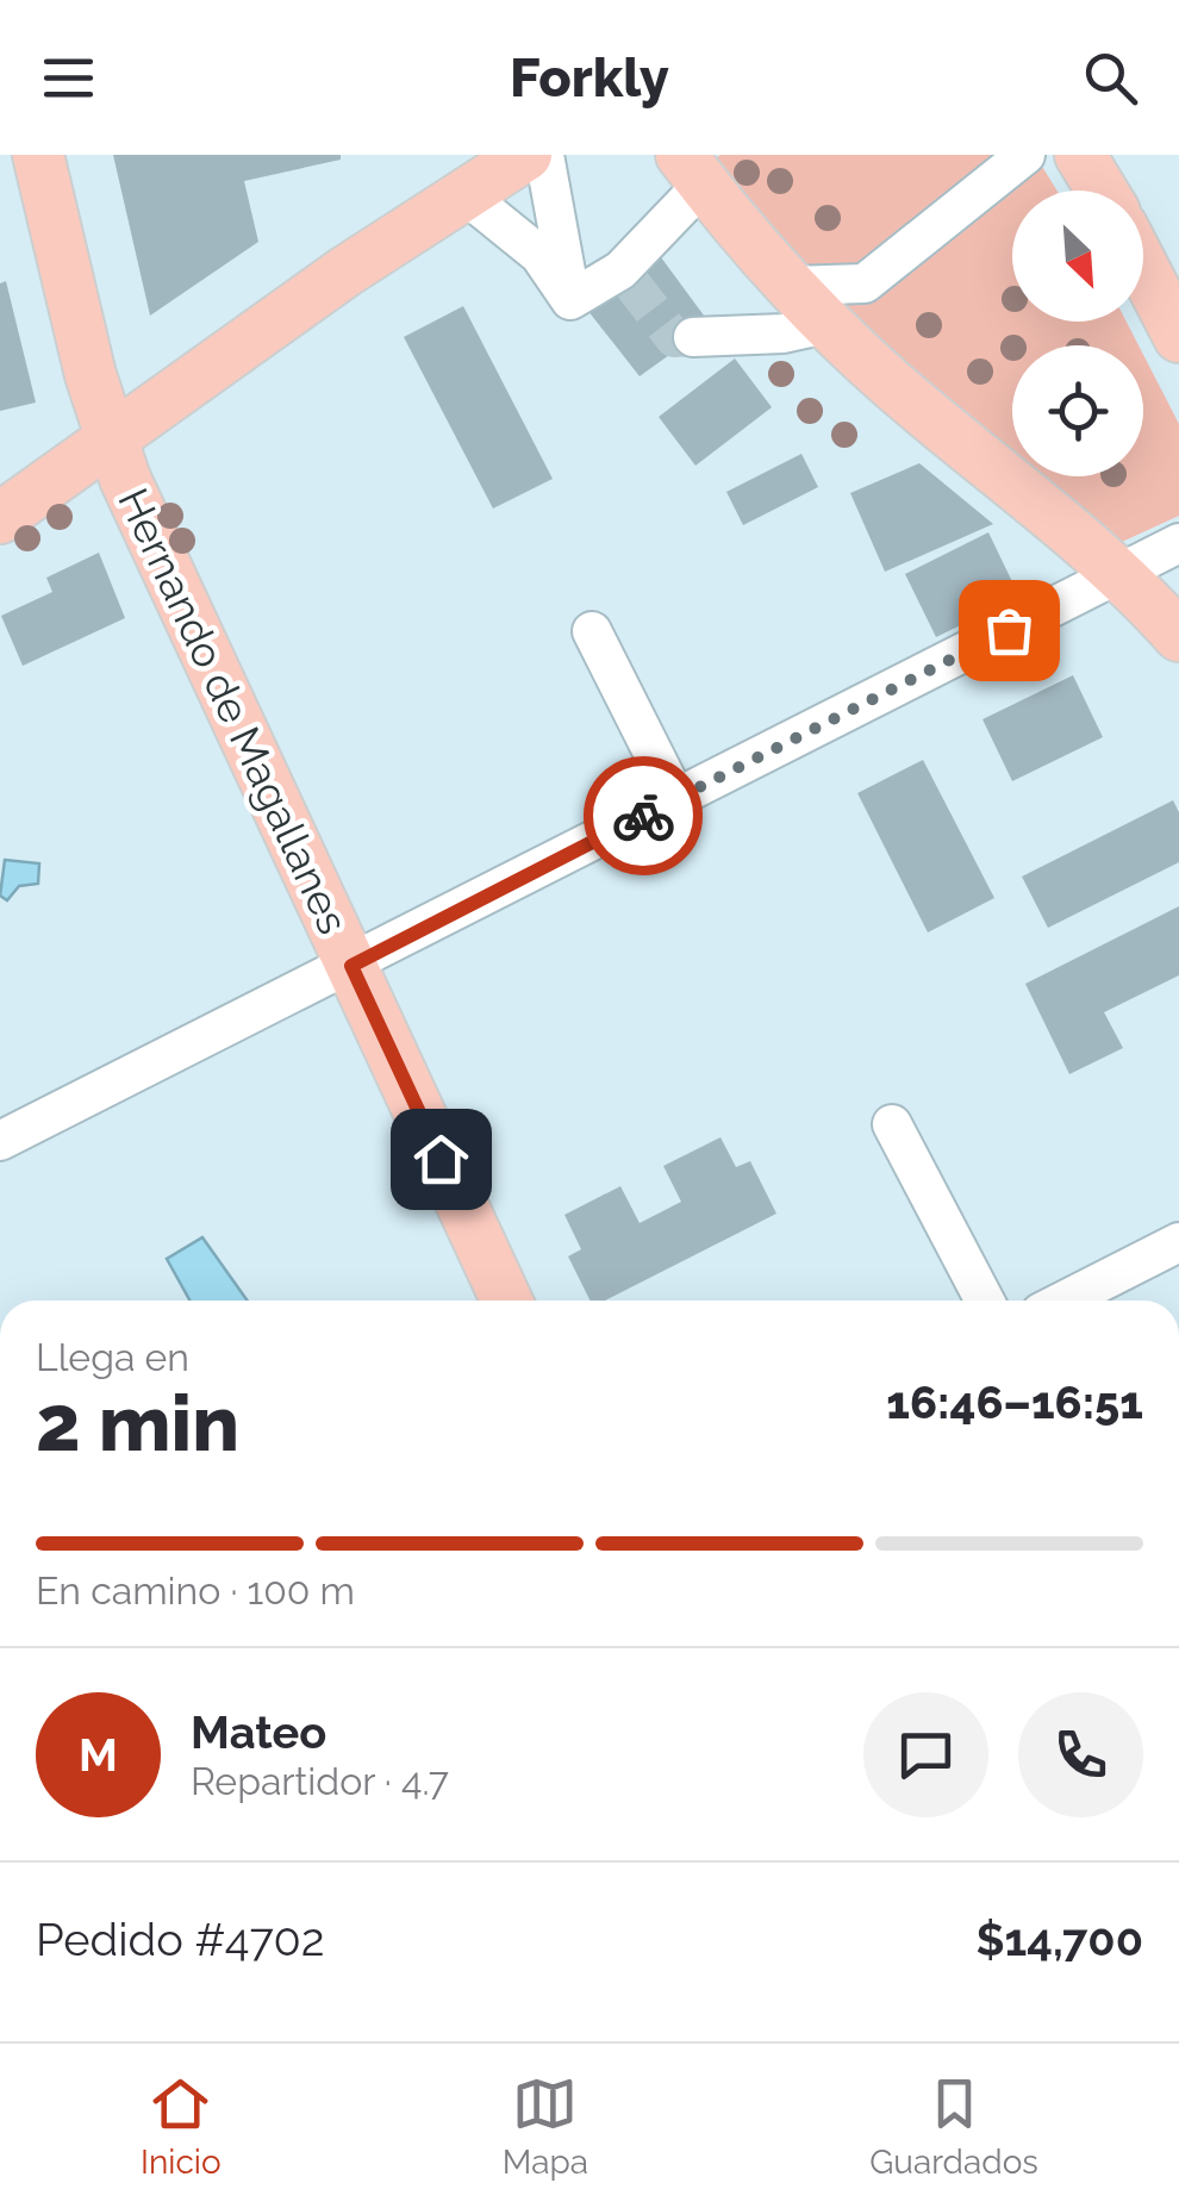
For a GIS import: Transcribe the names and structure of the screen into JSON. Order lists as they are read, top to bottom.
{
  "streets": {
    "main road": ["Hernando de Magallanes"]
  },
  "north": "bottom right",
  "page": {
    "header": "Forkly",
    "heading": ["2 min", "Llega en", "16:46–16:51"],
    "panel": [
      "Mateo",
      "Repartidor · 4.7",
      "Pedido #4702",
      "$14,700"
    ],
    "bar": "En camino · 100 m",
    "round": "M",
    "tabs": ["Inicio", "Mapa", "Guardados"]
  }
}
